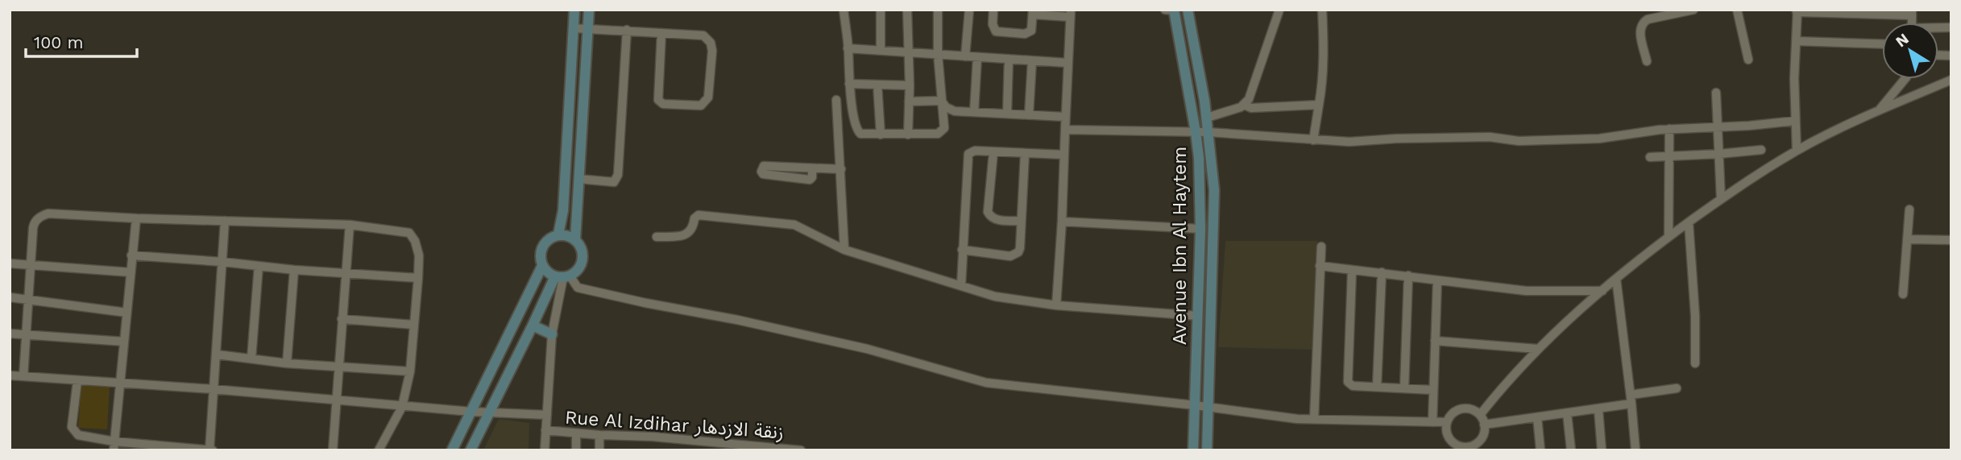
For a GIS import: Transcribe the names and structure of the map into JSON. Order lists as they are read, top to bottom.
{
  "streets": {
    "street": ["Avenue Ibn Al Haytem", "Rue Al Izdihar زنقة الازدهار"]
  },
  "scale_bar": "100 m",
  "north": "top left"
}
